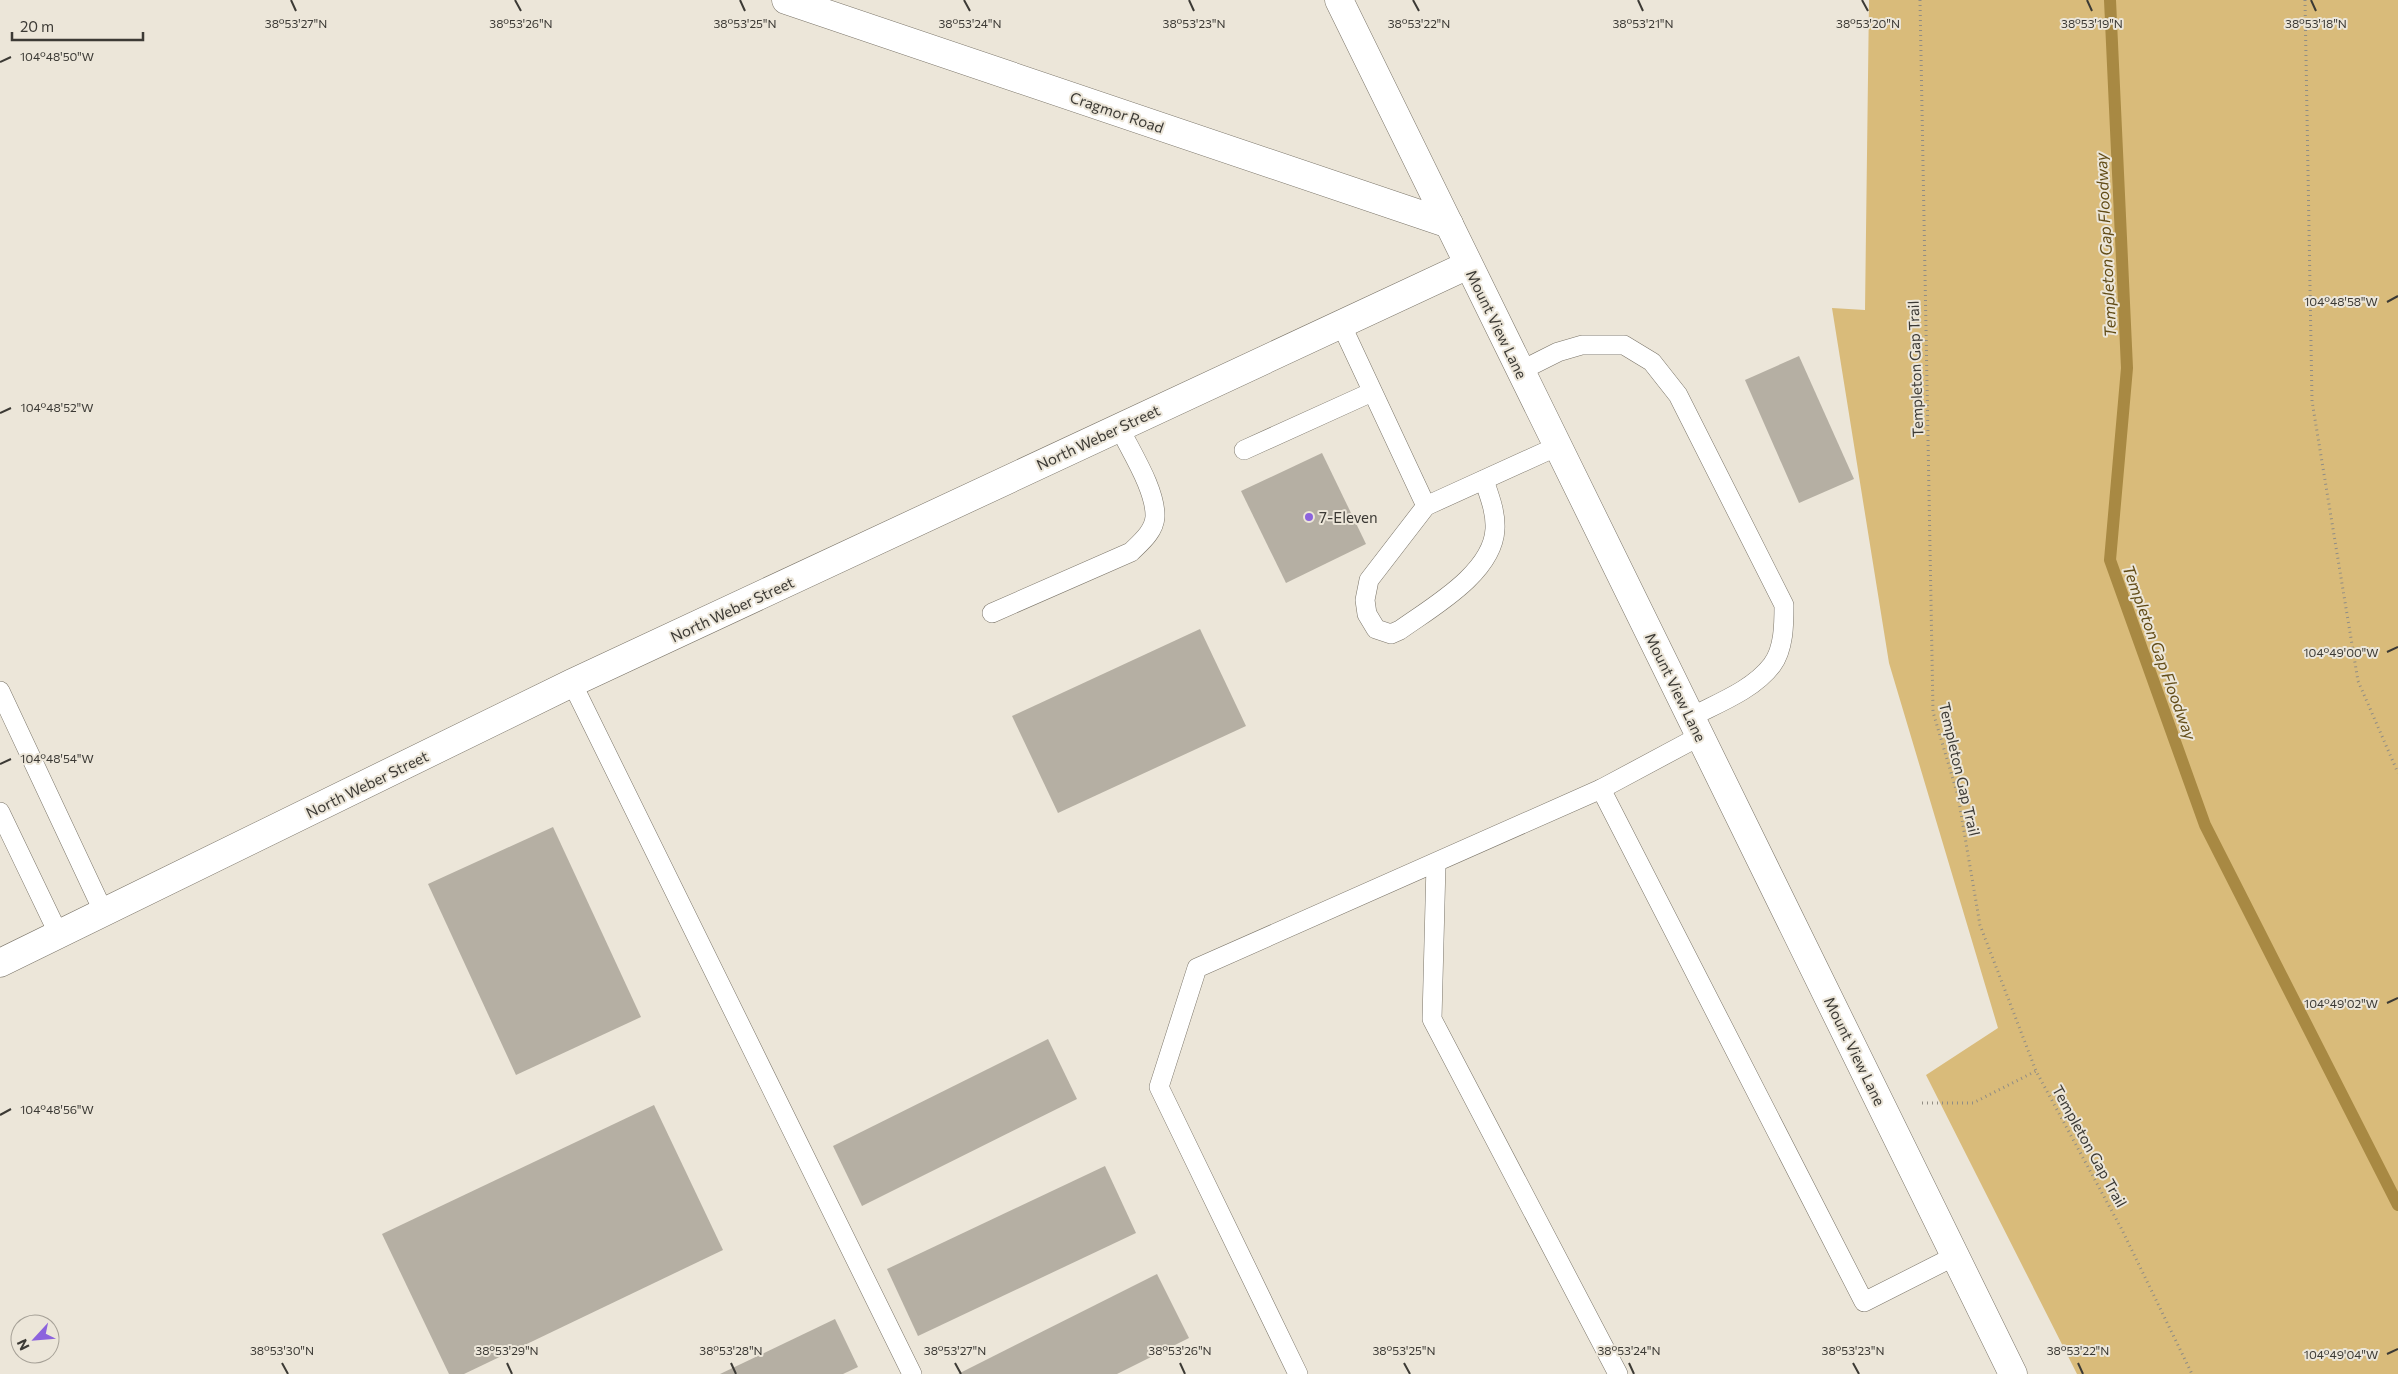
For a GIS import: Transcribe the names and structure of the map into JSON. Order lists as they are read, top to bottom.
{
  "streets": {
    "street": ["Cragmor Road", "Mount View Lane", "North Weber Street"],
    "path": ["Templeton Gap Trail"]
  },
  "crossings": [
    ["Cragmor Road", "Mount View Lane"],
    ["Mount View Lane", "North Weber Street"]
  ],
  "water": ["Templeton Gap Floodway"],
  "places": ["7-Eleven"],
  "scale_bar": "20 m",
  "north": "bottom left",
  "coordinates": [
    "38°53'27\"N",
    "38°53'26\"N",
    "38°53'25\"N",
    "38°53'24\"N",
    "38°53'23\"N",
    "38°53'22\"N",
    "38°53'21\"N",
    "38°53'18\"N",
    "38°53'20\"N",
    "38°53'19\"N",
    "104°48'50\"W",
    "104°48'58\"W",
    "104°48'52\"W",
    "104°49'00\"W",
    "104°48'54\"W",
    "104°49'02\"W",
    "104°48'56\"W",
    "38°53'30\"N",
    "38°53'29\"N",
    "38°53'28\"N",
    "104°49'04\"W"
  ]
}
